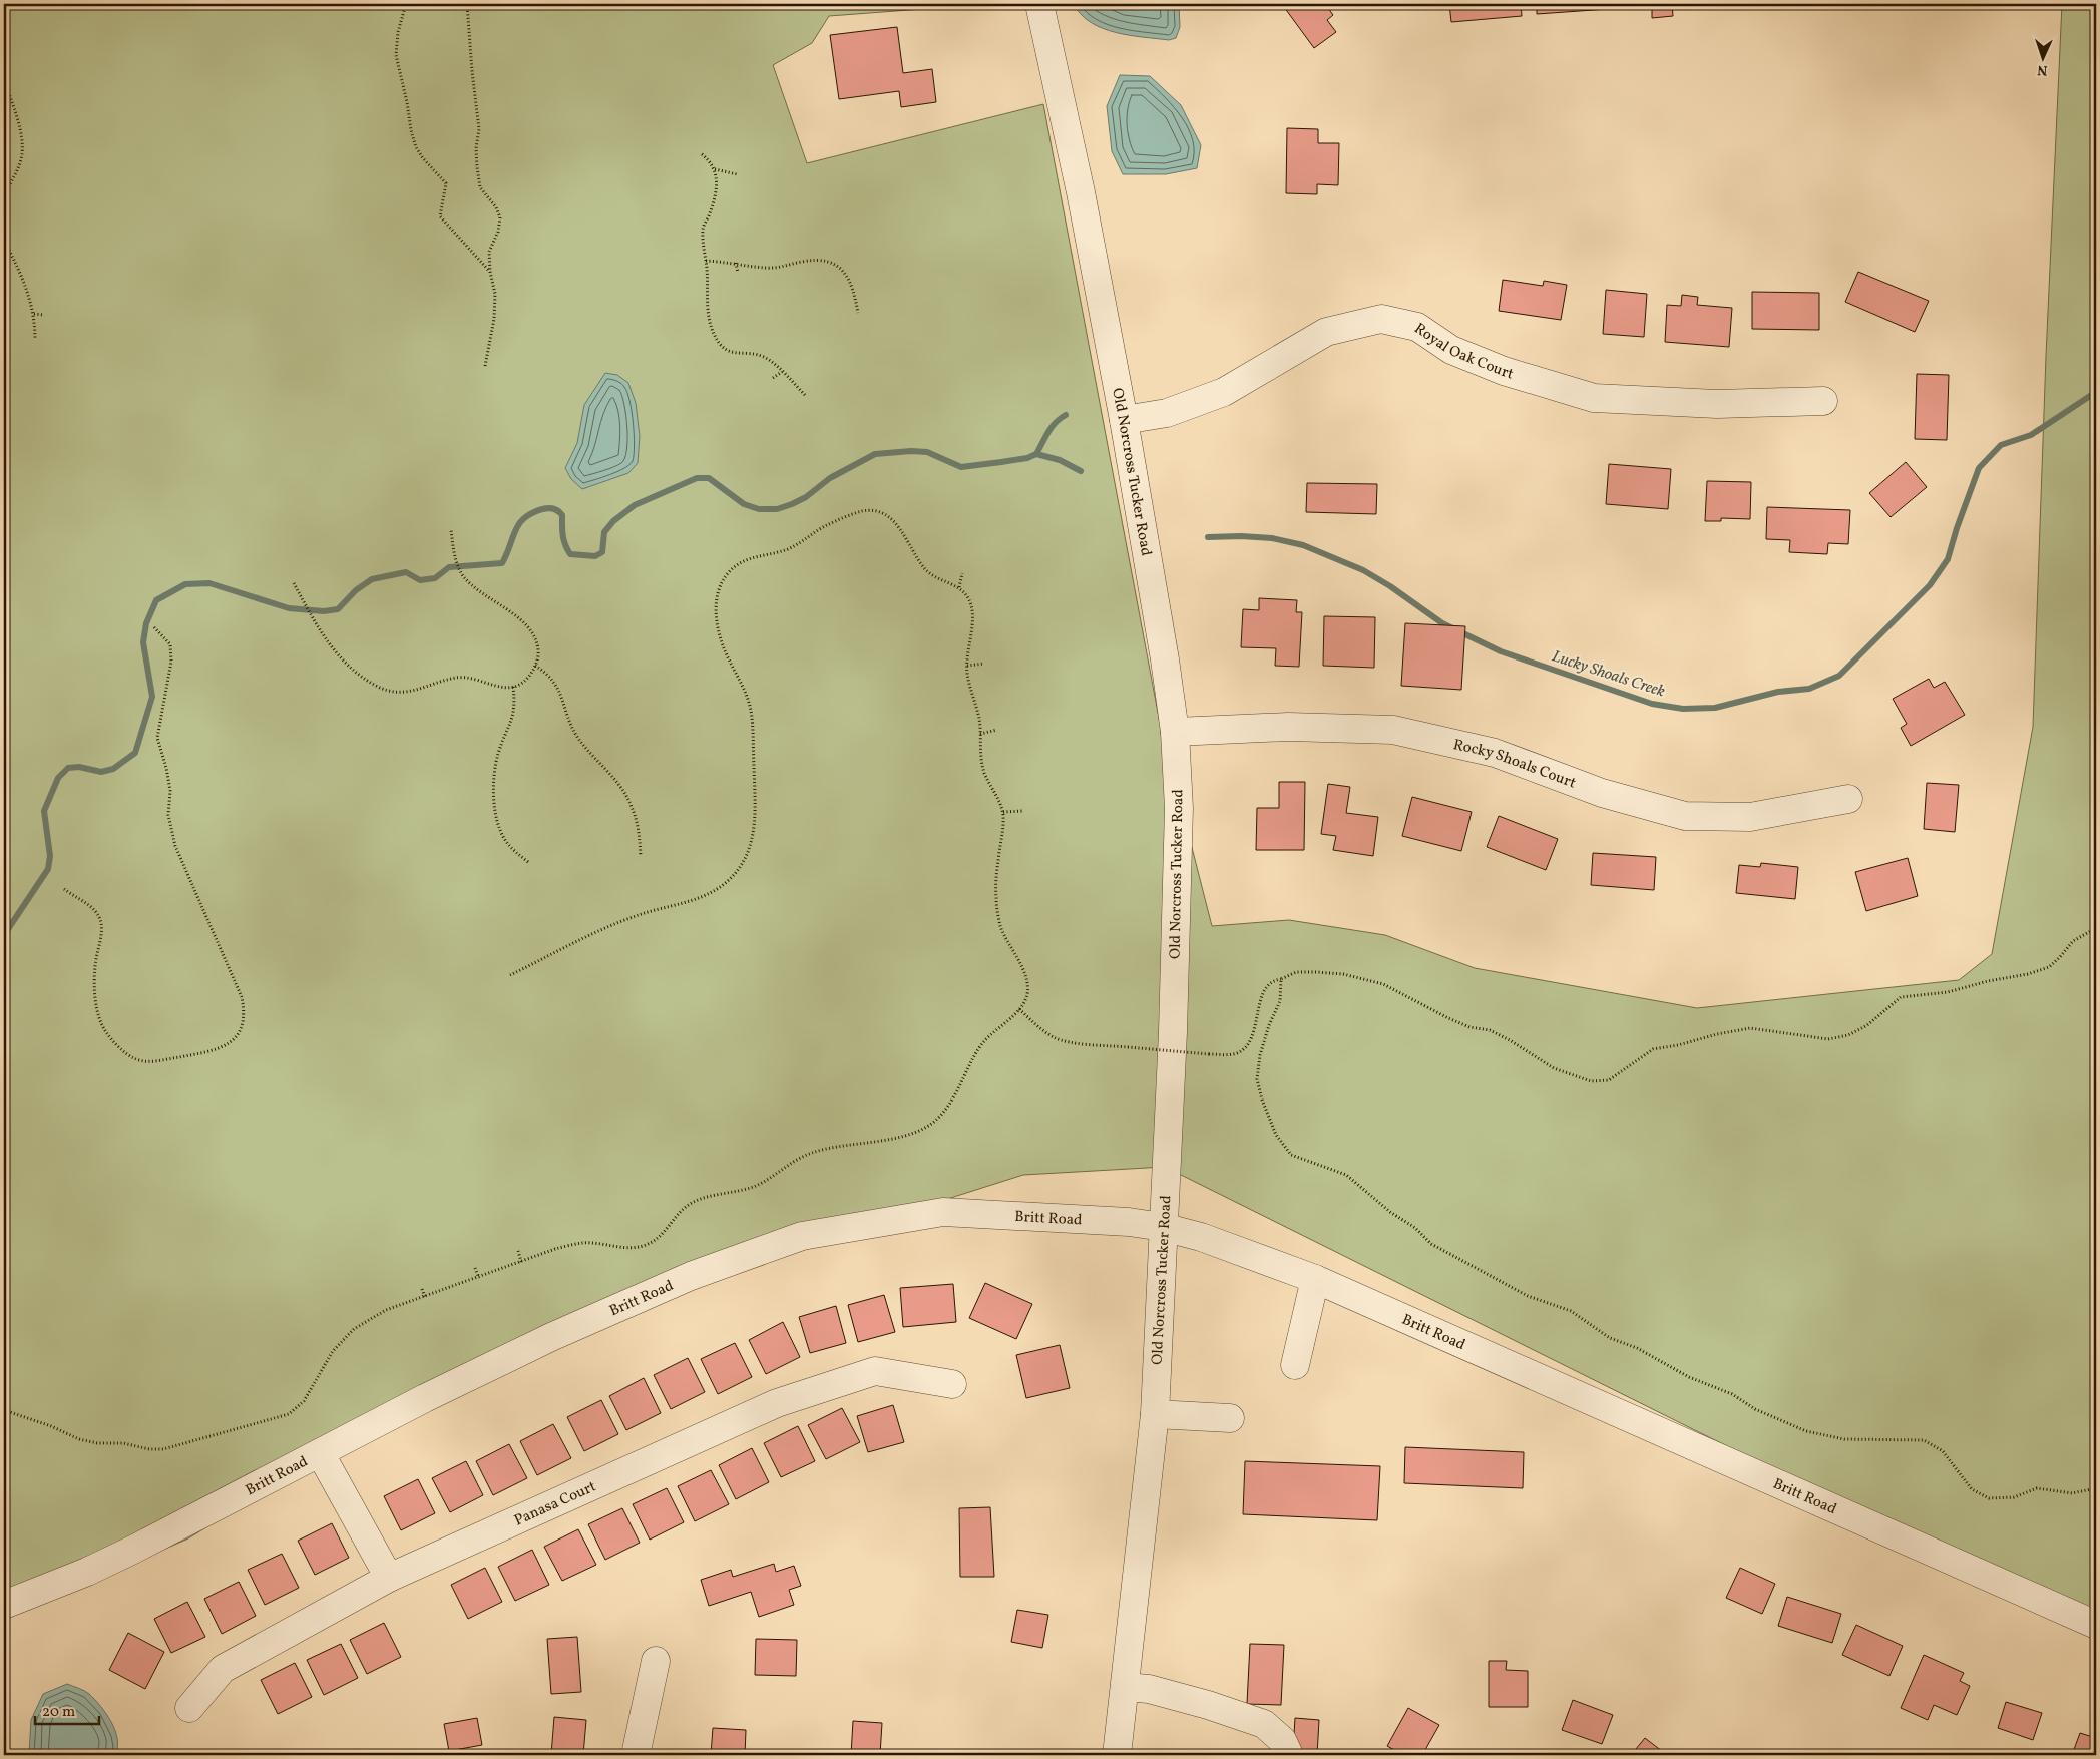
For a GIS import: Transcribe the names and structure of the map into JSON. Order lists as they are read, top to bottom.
{
  "streets": {
    "street": [
      "Royal Oak Court",
      "Old Norcross Tucker Road",
      "Rocky Shoals Court",
      "Britt Road",
      "Panasa Court"
    ]
  },
  "crossings": [
    ["Royal Oak Court", "Old Norcross Tucker Road"],
    ["Old Norcross Tucker Road", "Rocky Shoals Court"],
    ["Old Norcross Tucker Road", "Britt Road"]
  ],
  "water": ["Lucky Shoals Creek"],
  "scale_bar": "20 m",
  "north": "bottom"
}
